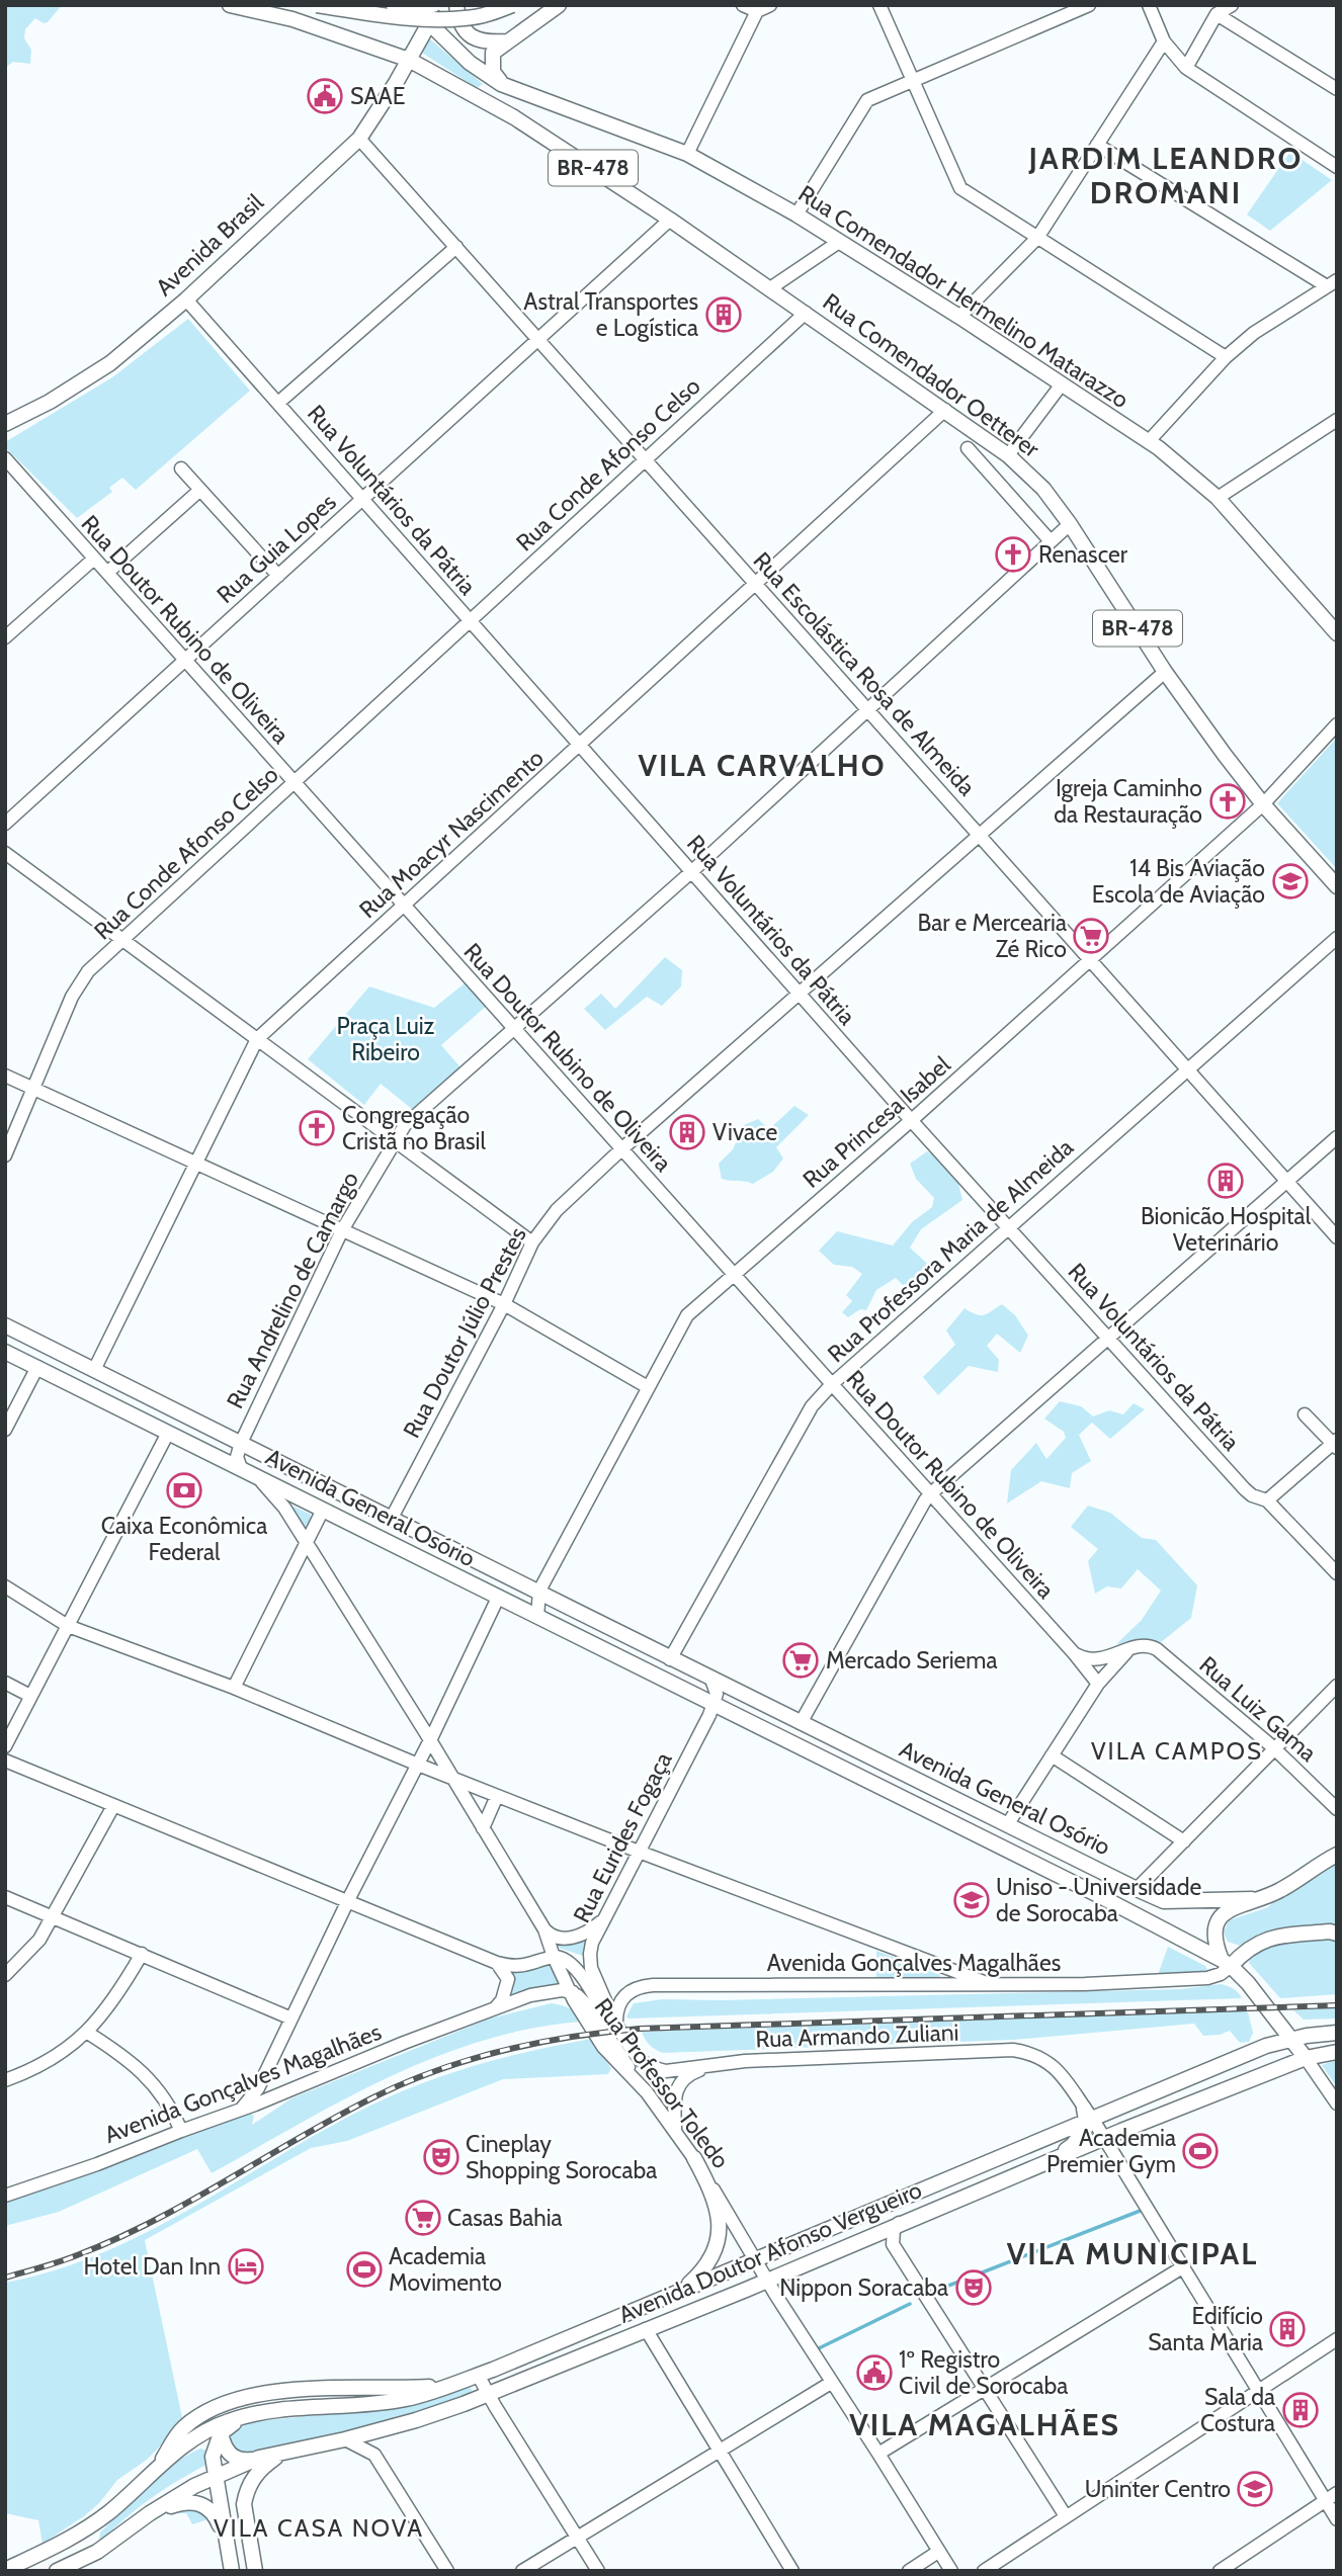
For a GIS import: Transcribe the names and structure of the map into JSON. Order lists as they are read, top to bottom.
{
  "streets": {
    "main road": [
      "BR-478",
      "Avenida Brasil",
      "Rua Comendador Hermelino Matarazzo",
      "Rua Comendador Oetterer",
      "Avenida General Osório",
      "Avenida Doutor Afonso Vergueiro"
    ],
    "street": [
      "Rua Conde Afonso Celso",
      "Rua Voluntários da Pátria",
      "Rua Guia Lopes",
      "Rua Doutor Rubino de Oliveira",
      "Rua Escolástica Rosa de Almeida",
      "Rua Moacyr Nascimento",
      "Rua Princesa Isabel",
      "Rua Professora Maria de Almeida",
      "Rua Andrelino de Camargo",
      "Rua Doutor Júlio Prestes",
      "Rua Luiz Gama",
      "Rua Eurides Fogaça",
      "Avenida Gonçalves Magalhães",
      "Rua Armando Zuliani",
      "Rua Professor Toledo"
    ]
  },
  "crossings": [
    ["BR-478", "Avenida Brasil"],
    ["BR-478", "Rua Comendador Hermelino Matarazzo"],
    ["BR-478", "Rua Comendador Oetterer"],
    ["Avenida Brasil", "Rua Comendador Oetterer"],
    ["Avenida Brasil", "Rua Voluntários da Pátria"],
    ["Avenida Brasil", "Rua Escolástica Rosa de Almeida"],
    ["Rua Comendador Oetterer", "Rua Conde Afonso Celso"],
    ["Rua Comendador Oetterer", "Rua Guia Lopes"],
    ["Rua Comendador Oetterer", "Rua Moacyr Nascimento"],
    ["Rua Comendador Oetterer", "Rua Princesa Isabel"],
    ["Rua Comendador Oetterer", "Rua Andrelino de Camargo"],
    ["Rua Comendador Oetterer", "Rua Doutor Júlio Prestes"],
    ["Rua Conde Afonso Celso", "Rua Voluntários da Pátria"],
    ["Rua Conde Afonso Celso", "Rua Doutor Rubino de Oliveira"],
    ["Rua Conde Afonso Celso", "Rua Escolástica Rosa de Almeida"],
    ["Rua Voluntários da Pátria", "Rua Guia Lopes"],
    ["Rua Voluntários da Pátria", "Rua Moacyr Nascimento"],
    ["Rua Voluntários da Pátria", "Rua Princesa Isabel"],
    ["Rua Voluntários da Pátria", "Rua Professora Maria de Almeida"],
    ["Rua Voluntários da Pátria", "Rua Andrelino de Camargo"],
    ["Rua Voluntários da Pátria", "Rua Doutor Júlio Prestes"],
    ["Rua Guia Lopes", "Rua Doutor Rubino de Oliveira"],
    ["Rua Guia Lopes", "Rua Escolástica Rosa de Almeida"],
    ["Rua Doutor Rubino de Oliveira", "Rua Moacyr Nascimento"],
    ["Rua Doutor Rubino de Oliveira", "Rua Princesa Isabel"],
    ["Rua Doutor Rubino de Oliveira", "Rua Professora Maria de Almeida"],
    ["Rua Doutor Rubino de Oliveira", "Rua Andrelino de Camargo"],
    ["Rua Doutor Rubino de Oliveira", "Rua Doutor Júlio Prestes"],
    ["Rua Escolástica Rosa de Almeida", "Rua Moacyr Nascimento"],
    ["Rua Escolástica Rosa de Almeida", "Rua Princesa Isabel"],
    ["Rua Escolástica Rosa de Almeida", "Rua Professora Maria de Almeida"],
    ["Rua Escolástica Rosa de Almeida", "Rua Andrelino de Camargo"],
    ["Rua Escolástica Rosa de Almeida", "Rua Doutor Júlio Prestes"],
    ["Rua Moacyr Nascimento", "Avenida General Osório"],
    ["Rua Princesa Isabel", "Avenida General Osório"],
    ["Rua Professora Maria de Almeida", "Avenida General Osório"],
    ["Rua Andrelino de Camargo", "Avenida General Osório"],
    ["Rua Doutor Júlio Prestes", "Avenida General Osório"],
    ["Avenida General Osório", "Rua Eurides Fogaça"],
    ["Avenida General Osório", "Avenida Gonçalves Magalhães"],
    ["Avenida General Osório", "Rua Professor Toledo"],
    ["Rua Eurides Fogaça", "Rua Professor Toledo"],
    ["Avenida Gonçalves Magalhães", "Rua Professor Toledo"],
    ["Rua Armando Zuliani", "Rua Professor Toledo"],
    ["Rua Armando Zuliani", "Avenida Doutor Afonso Vergueiro"],
    ["Rua Professor Toledo", "Avenida Doutor Afonso Vergueiro"]
  ],
  "districts": [
    "JARDIM LEANDRO DROMANI",
    "VILA CARVALHO",
    "VILA CAMPOS",
    "VILA MUNICIPAL",
    "VILA MAGALHÃES",
    "VILA CASA NOVA"
  ],
  "parks": ["Praça Luiz Ribeiro"],
  "places": {
    "public building": ["SAAE", "1º Registro Civil de Sorocaba"],
    "building": [
      "Astral Transportes e Logística",
      "Vivace",
      "Bionicão Hospital Veterinário",
      "Edifício Santa Maria",
      "Sala da Costura"
    ],
    "church": ["Renascer", "Igreja Caminho da Restauração", "Congregação Cristã no Brasil"],
    "school or university": ["14 Bis Aviação Escola de Aviação", "Uniso - Universidade de Sorocaba", "Uninter Centro"],
    "supermarket": ["Bar e Mercearia Zé Rico", "Mercado Seriema", "Casas Bahia"],
    "bank": ["Caixa Econômica Federal"],
    "sports": ["Academia Premier Gym", "Academia Movimento"],
    "theatre": ["Cineplay Shopping Sorocaba", "Nippon Soracaba"],
    "hotel": ["Hotel Dan Inn"]
  }
}
